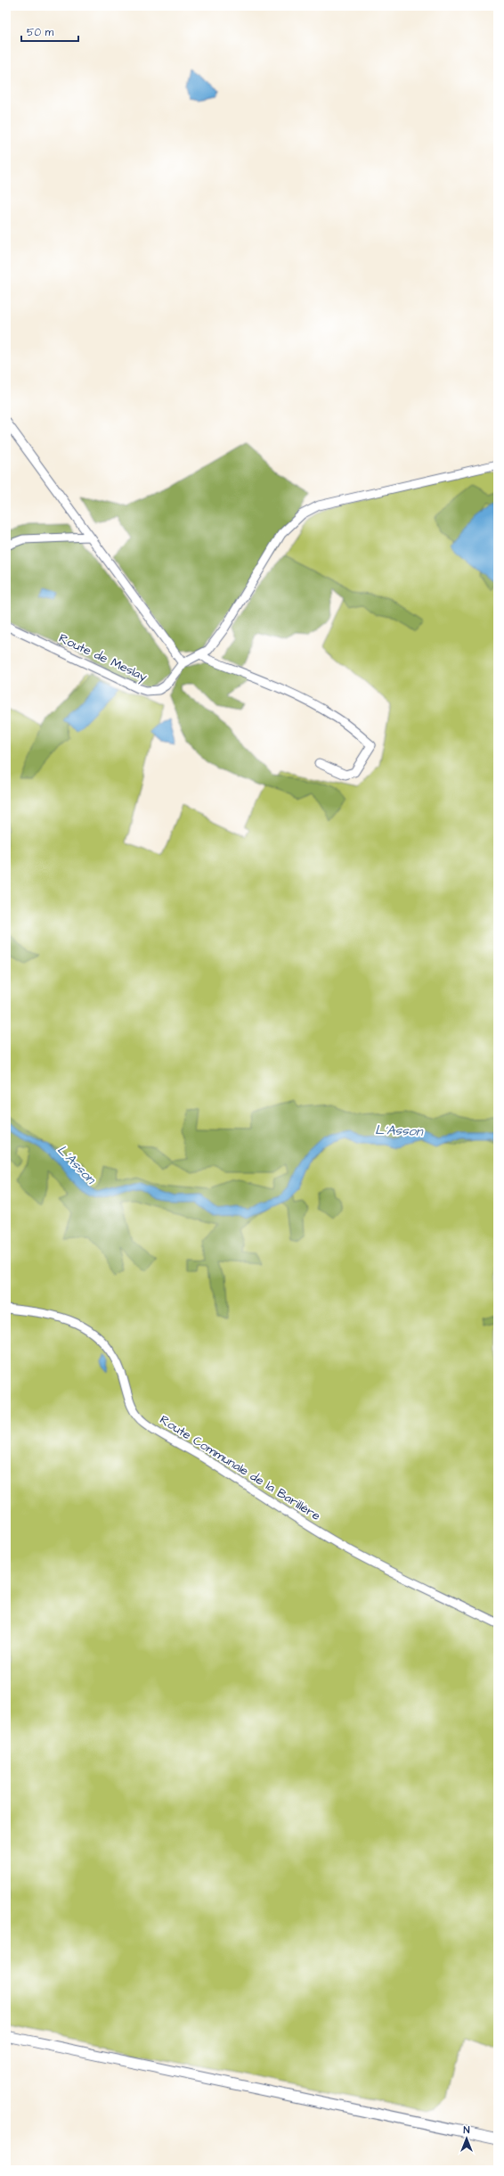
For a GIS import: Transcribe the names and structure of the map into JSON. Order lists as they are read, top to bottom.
{
  "streets": {
    "street": ["Route de Meslay", "Route Communale de la Barillère"]
  },
  "water": ["L'Asson"],
  "scale_bar": "50 m",
  "north": "top"
}
